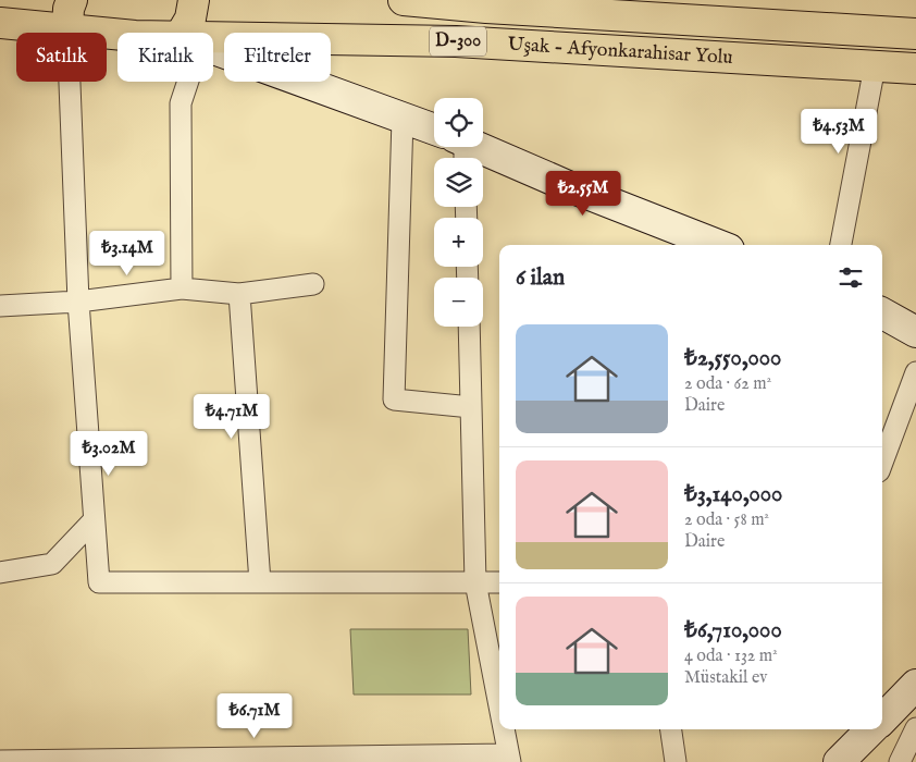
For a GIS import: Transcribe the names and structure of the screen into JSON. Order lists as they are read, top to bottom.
{
  "streets": {
    "highway": ["D-300", "Uşak - Afyonkarahisar Yolu"]
  },
  "page": {
    "chip": ["Satılık", "Kiralık", "Filtreler"],
    "map_buttons": ["+", "−"],
    "price": [
      "₺4.53M",
      "₺2.55M",
      "₺3.14M",
      "₺4.71M",
      "₺3.02M",
      "₺6.71M"
    ],
    "heading": "6 ilan",
    "list": [
      {
        "name": "₺2,550,000",
        "note": "2 oda · 62 m² · Daire"
      },
      {
        "name": "₺3,140,000",
        "note": "2 oda · 58 m² · Daire"
      },
      {
        "name": "₺6,710,000",
        "note": "4 oda · 132 m² · Müstakil ev"
      }
    ]
  }
}
